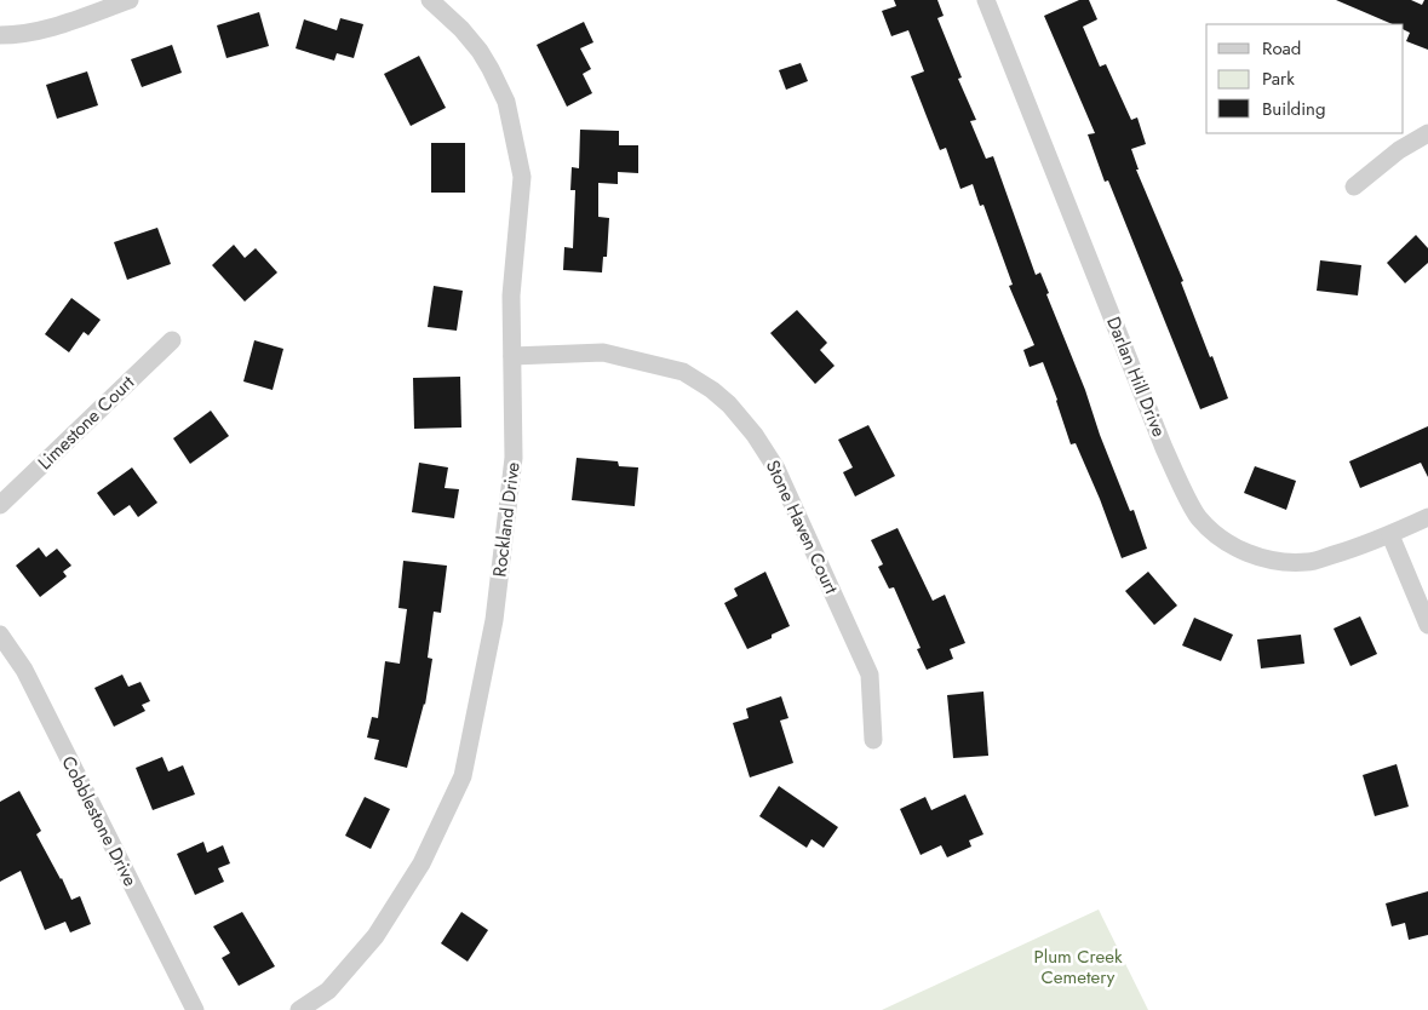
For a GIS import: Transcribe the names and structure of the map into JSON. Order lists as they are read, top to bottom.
{
  "streets": {
    "street": [
      "Darlan Hill Drive",
      "Limestone Court",
      "Rockland Drive",
      "Stone Haven Court",
      "Cobblestone Drive"
    ]
  },
  "crossings": [
    ["Rockland Drive", "Stone Haven Court"]
  ],
  "parks": ["Plum Creek Cemetery"],
  "legend": ["Road", "Park", "Building"]
}
